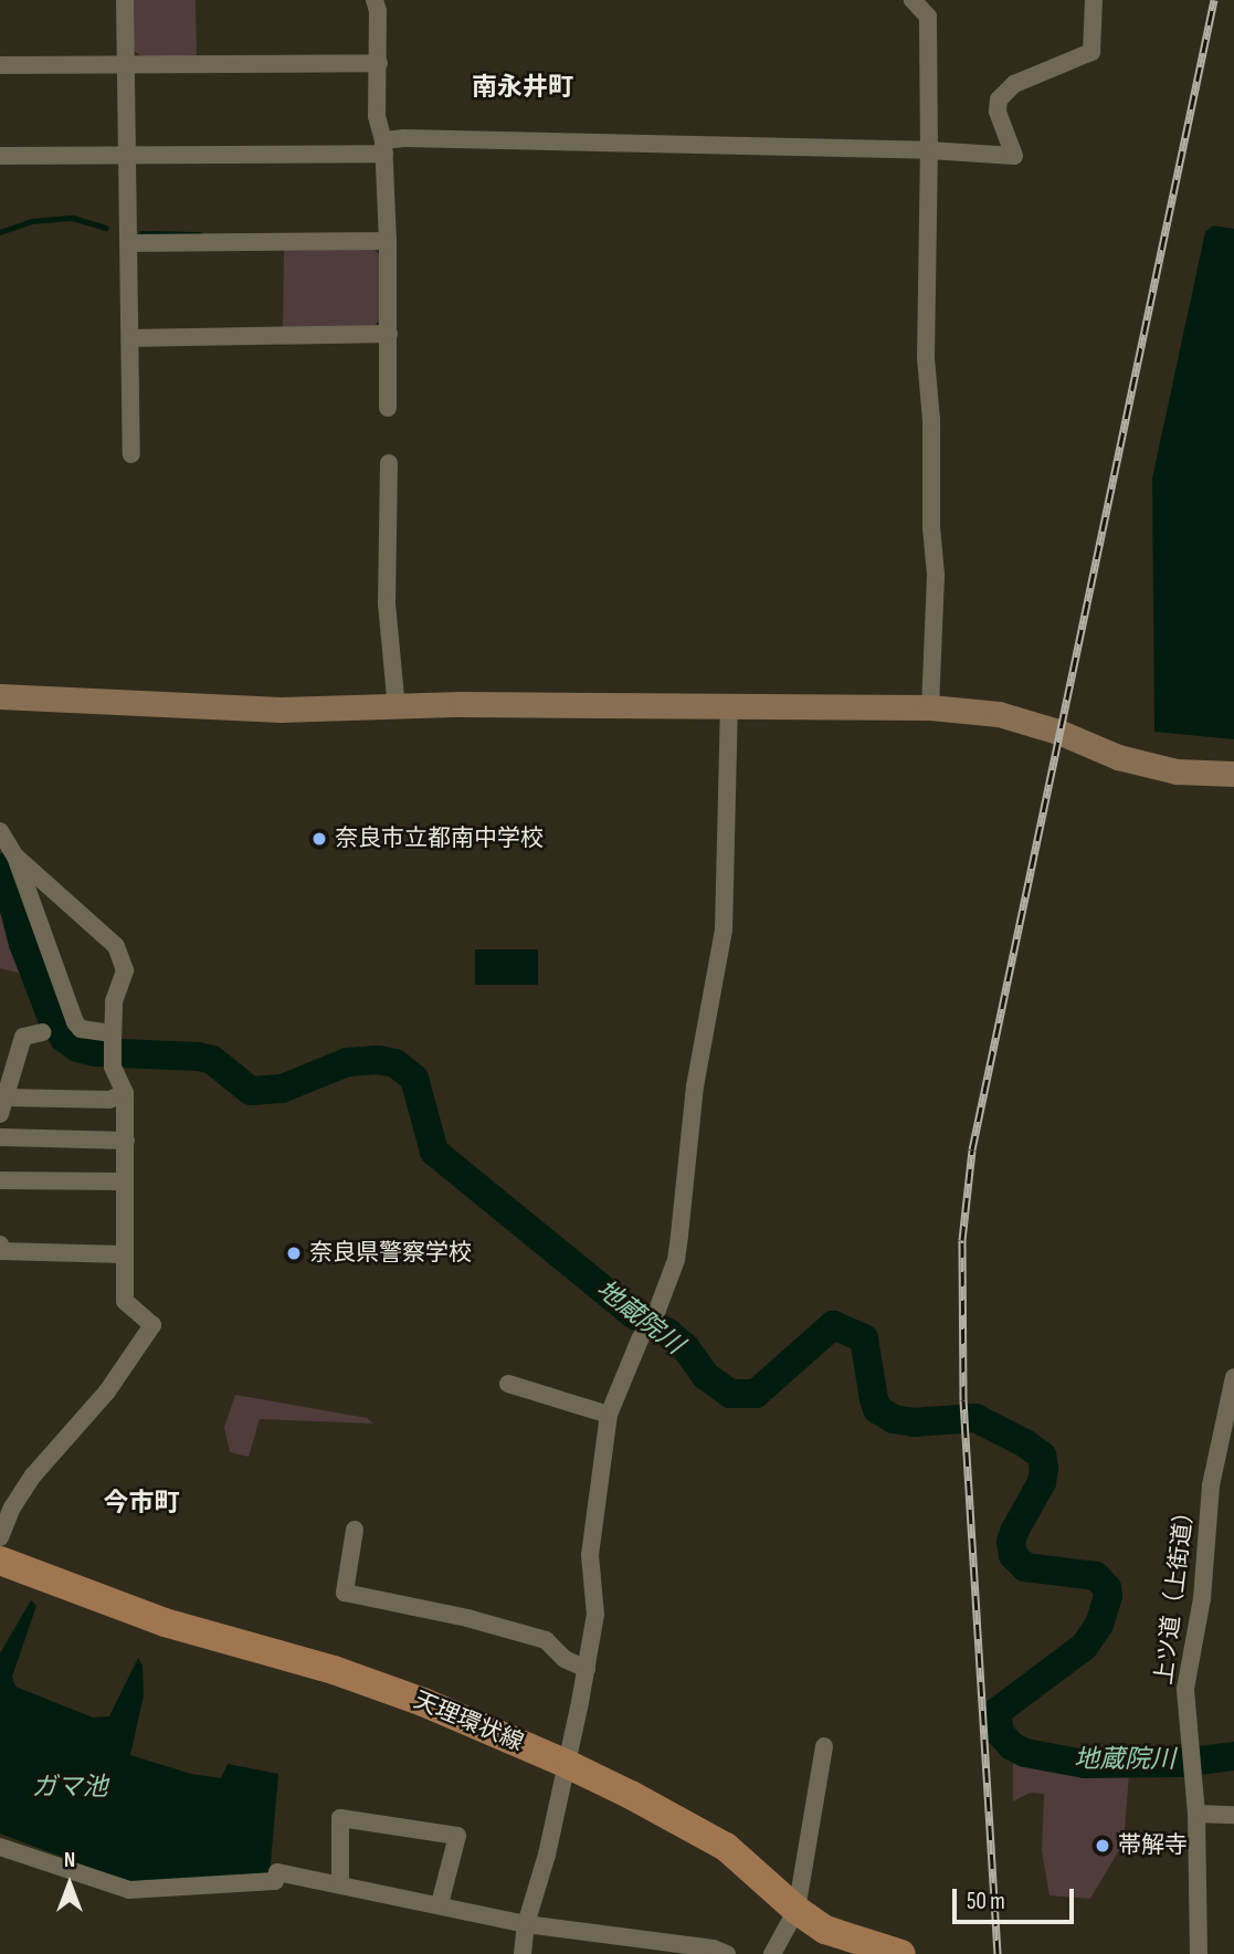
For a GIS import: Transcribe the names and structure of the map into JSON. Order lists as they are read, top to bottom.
{
  "streets": {
    "main road": ["天理環状線"],
    "street": ["上ツ道（上街道）"]
  },
  "districts": ["南永井町", "今市町"],
  "water": ["地蔵院川", "ガマ池"],
  "places": ["奈良市立都南中学校", "奈良県警察学校", "帯解寺"],
  "scale_bar": "50 m",
  "north": "top"
}
